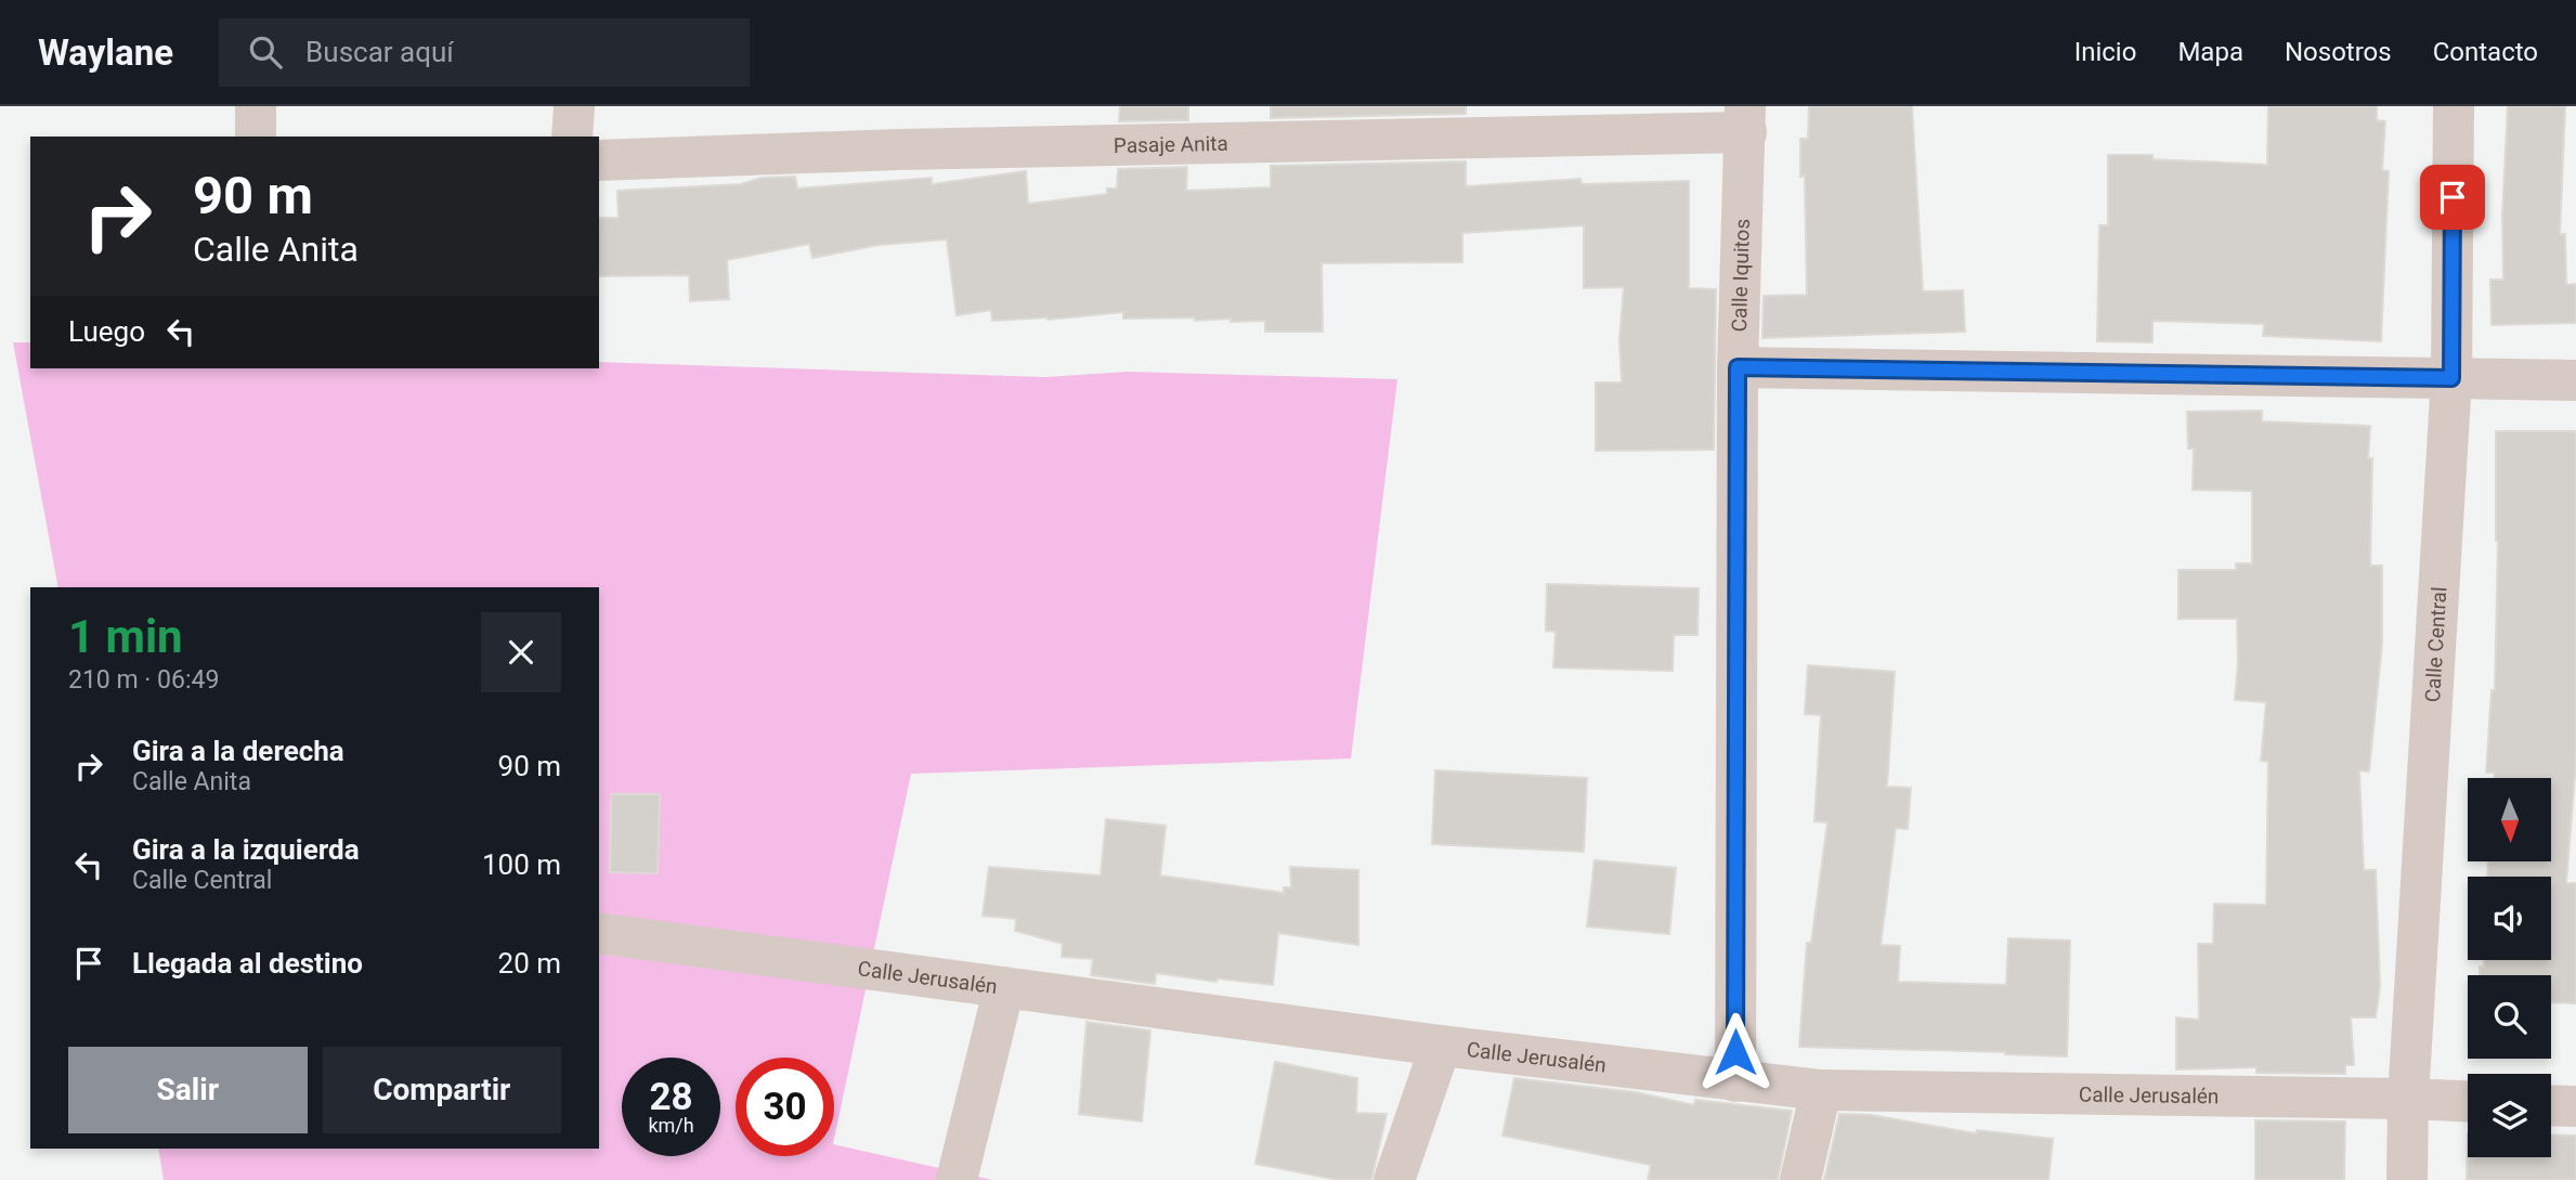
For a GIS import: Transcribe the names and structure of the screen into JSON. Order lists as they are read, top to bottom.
{
  "streets": {
    "street": [
      "Pasaje Anita",
      "Calle Iquitos",
      "Calle Central",
      "Calle Jerusalén"
    ]
  },
  "crossings": [
    ["Pasaje Anita", "Calle Iquitos"],
    ["Calle Iquitos", "Calle Jerusalén"],
    ["Calle Central", "Calle Jerusalén"]
  ],
  "north": "bottom",
  "page": {
    "header": "Waylane",
    "search": "Buscar aquí",
    "nav": [
      "Inicio",
      "Mapa",
      "Nosotros",
      "Contacto"
    ],
    "turn": ["90 m", "Calle Anita"],
    "then": "Luego",
    "heading": ["1 min", "210 m · 06:49"],
    "list": [
      {
        "name": "Gira a la derecha",
        "note": "Calle Anita",
        "value": "90 m"
      },
      {
        "name": "Gira a la izquierda",
        "note": "Calle Central",
        "value": "100 m"
      },
      {
        "name": "Llegada al destino",
        "value": "20 m"
      }
    ],
    "buttons": ["Salir", "Compartir"],
    "speed": "28 km/h",
    "limit": "30"
  }
}
